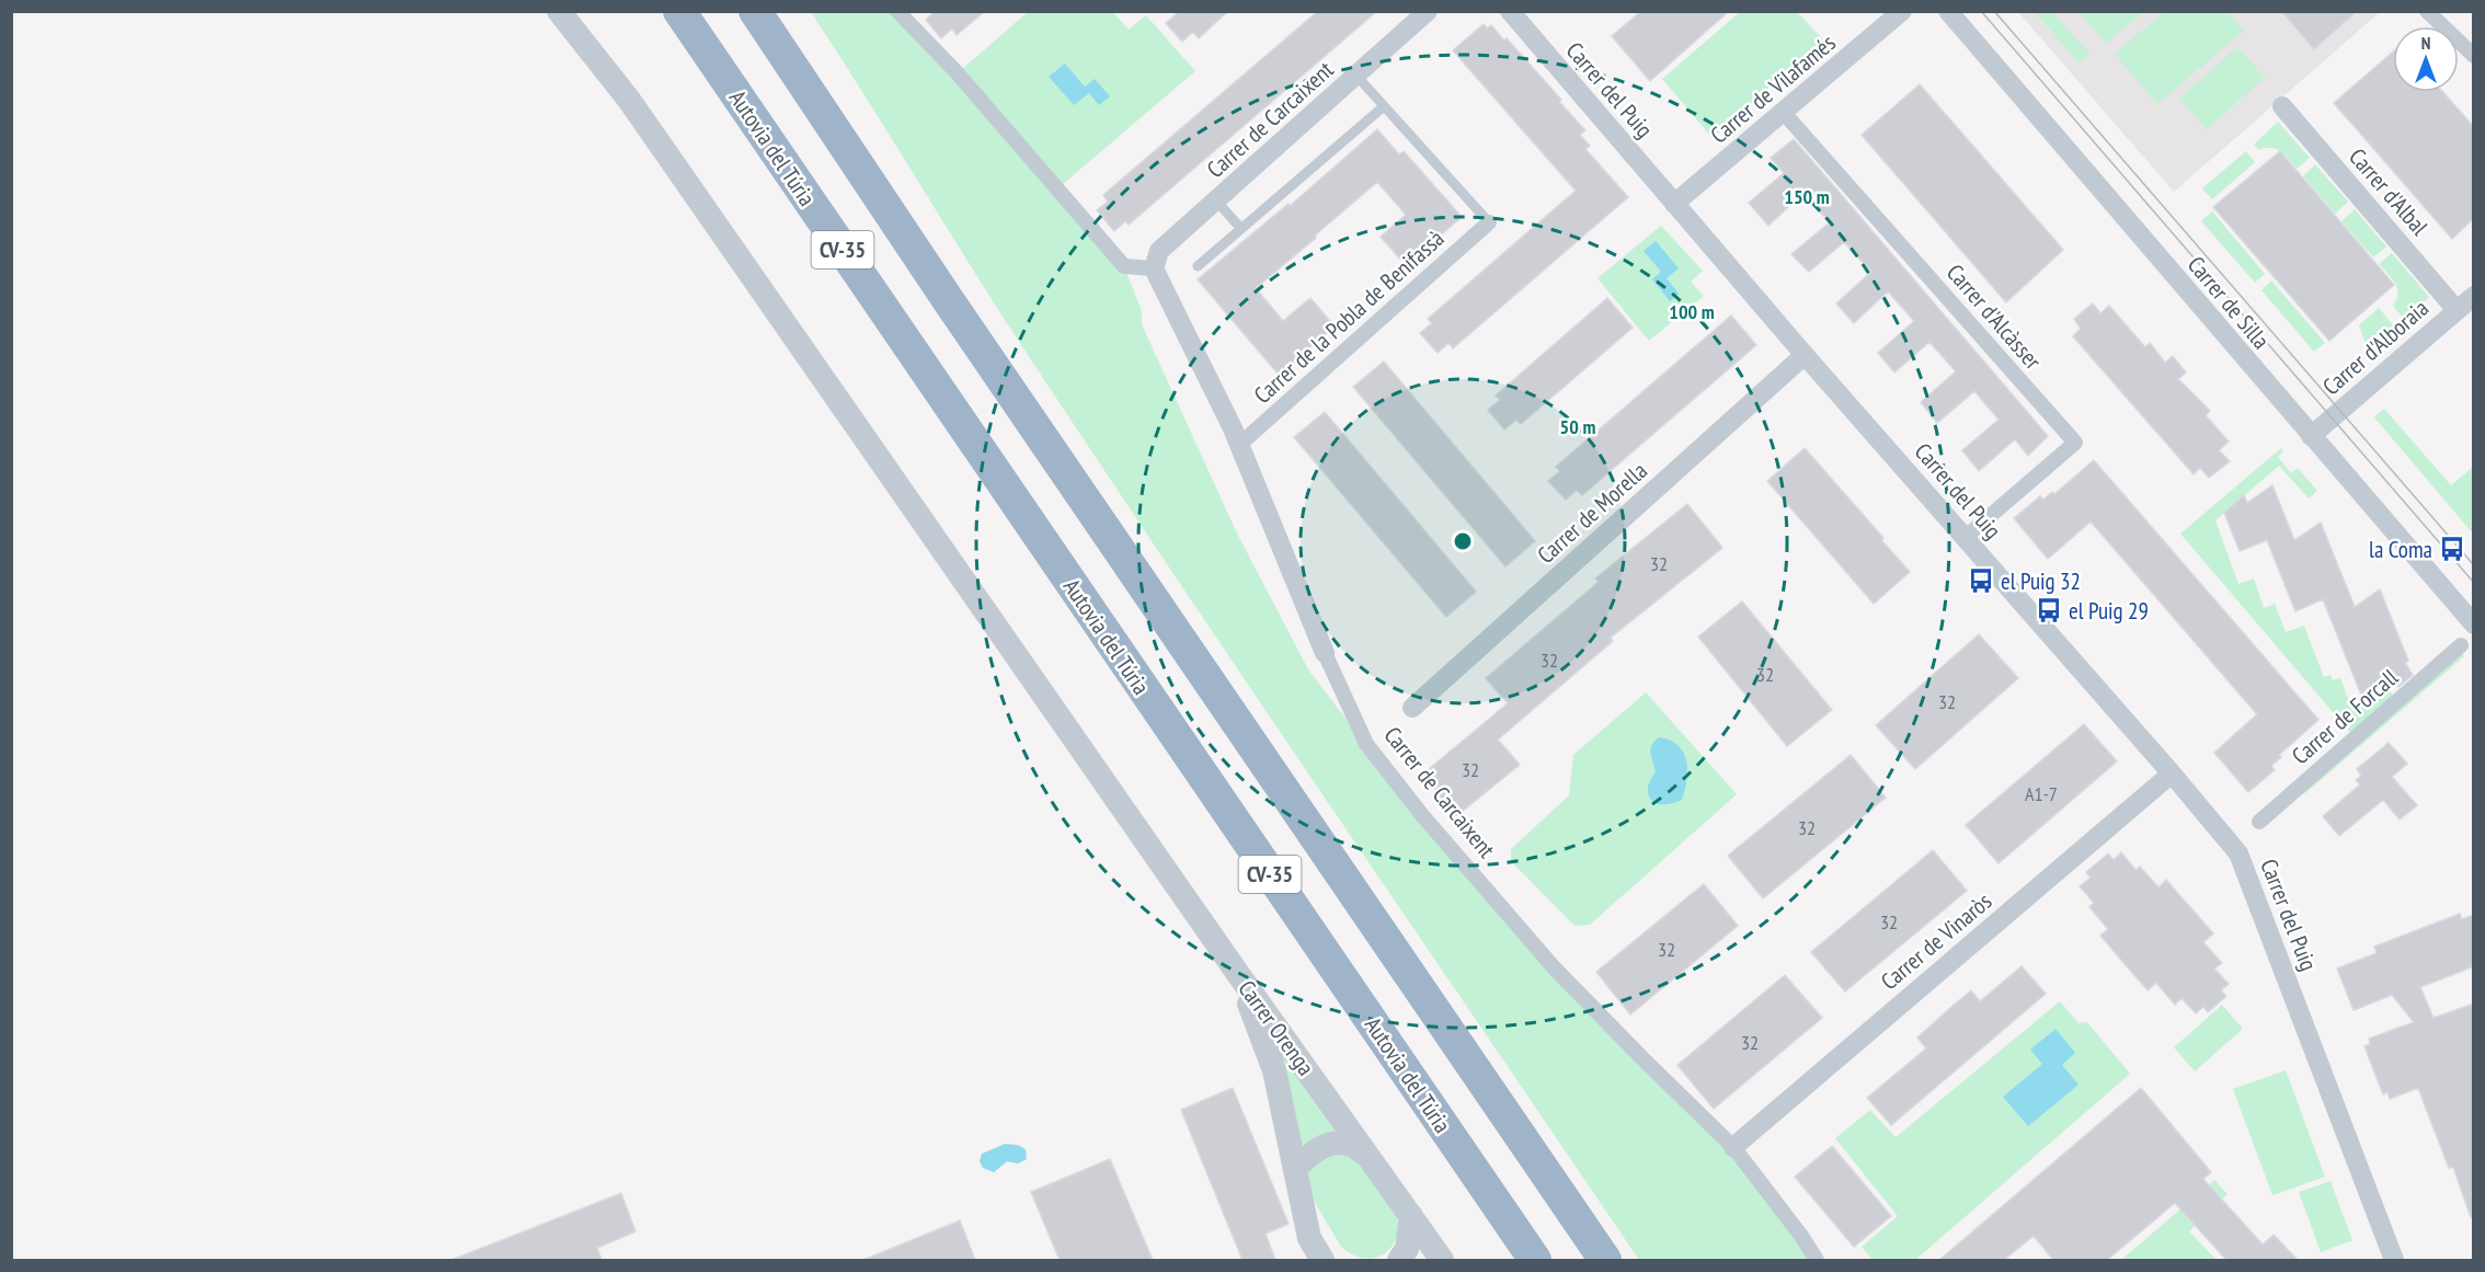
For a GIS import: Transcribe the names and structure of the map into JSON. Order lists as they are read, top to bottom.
{
  "streets": {
    "highway": ["Autovia del Túria", "CV-35"],
    "street": [
      "Carrer de Vilafamés",
      "Carrer del Puig",
      "Carrer de Carcaixent",
      "Carrer d'Albal",
      "Carrer de Silla",
      "Carrer de la Pobla de Benifassà",
      "Carrer d'Alcàsser",
      "Carrer d'Alboraia",
      "Carrer de Morella",
      "Carrer de Forcall",
      "Carrer de Vinaròs",
      "Carrer Orenga"
    ]
  },
  "crossings": [
    ["Carrer de Vilafamés", "Carrer del Puig"],
    ["Carrer de Vilafamés", "Carrer d'Alcàsser"],
    ["Carrer del Puig", "Carrer d'Alcàsser"],
    ["Carrer del Puig", "Carrer de Morella"],
    ["Carrer del Puig", "Carrer de Vinaròs"],
    ["Carrer de Carcaixent", "Carrer de la Pobla de Benifassà"],
    ["Carrer de Carcaixent", "Carrer de Vinaròs"],
    ["Carrer d'Albal", "Carrer d'Alboraia"],
    ["Carrer de Silla", "Carrer d'Alboraia"]
  ],
  "places": {
    "bus stop": ["la Coma", "el Puig 32", "el Puig 29"]
  },
  "house_numbers": [
    "32",
    "32",
    "32",
    "32",
    "32",
    "A1-7",
    "32",
    "32",
    "32",
    "32"
  ],
  "north": "top",
  "rings": ["150 m", "100 m", "50 m"]
}
